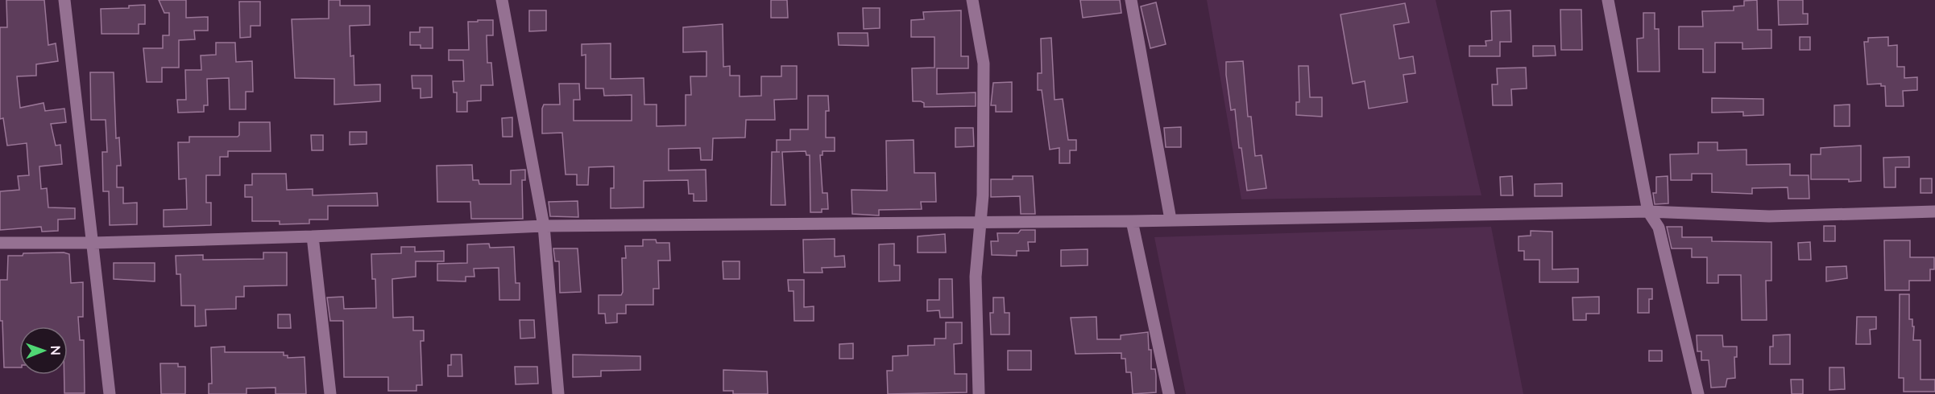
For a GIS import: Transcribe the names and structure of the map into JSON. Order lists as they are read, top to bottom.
{
  "north": "right"
}
